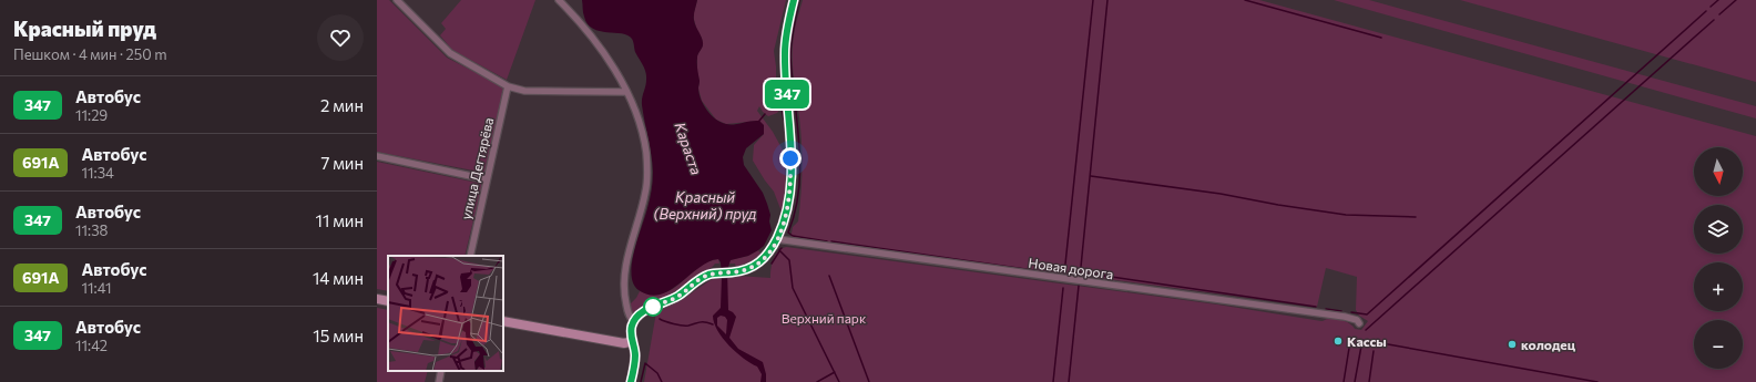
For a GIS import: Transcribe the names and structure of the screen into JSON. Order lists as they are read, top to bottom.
{
  "streets": {
    "street": ["улица Дегтярёва", "Новая дорога"]
  },
  "water": ["Караста", "Красный (Верхний) пруд"],
  "parks": ["Верхний парк"],
  "places": ["Кассы", "колодец"],
  "lines": ["bus line 347"],
  "north": "bottom",
  "page": {
    "heading": ["Красный пруд", "Пешком · 4 мин · 250 m"],
    "on_map": "347",
    "list": [
      {
        "mark": "347",
        "name": "Автобус",
        "note": "11:29",
        "value": "2 мин"
      },
      {
        "mark": "691А",
        "name": "Автобус",
        "note": "11:34",
        "value": "7 мин"
      },
      {
        "mark": "347",
        "name": "Автобус",
        "note": "11:38",
        "value": "11 мин"
      },
      {
        "mark": "691А",
        "name": "Автобус",
        "note": "11:41",
        "value": "14 мин"
      },
      {
        "mark": "347",
        "name": "Автобус",
        "note": "11:42",
        "value": "15 мин"
      }
    ],
    "map_buttons": ["+", "−"]
  }
}
